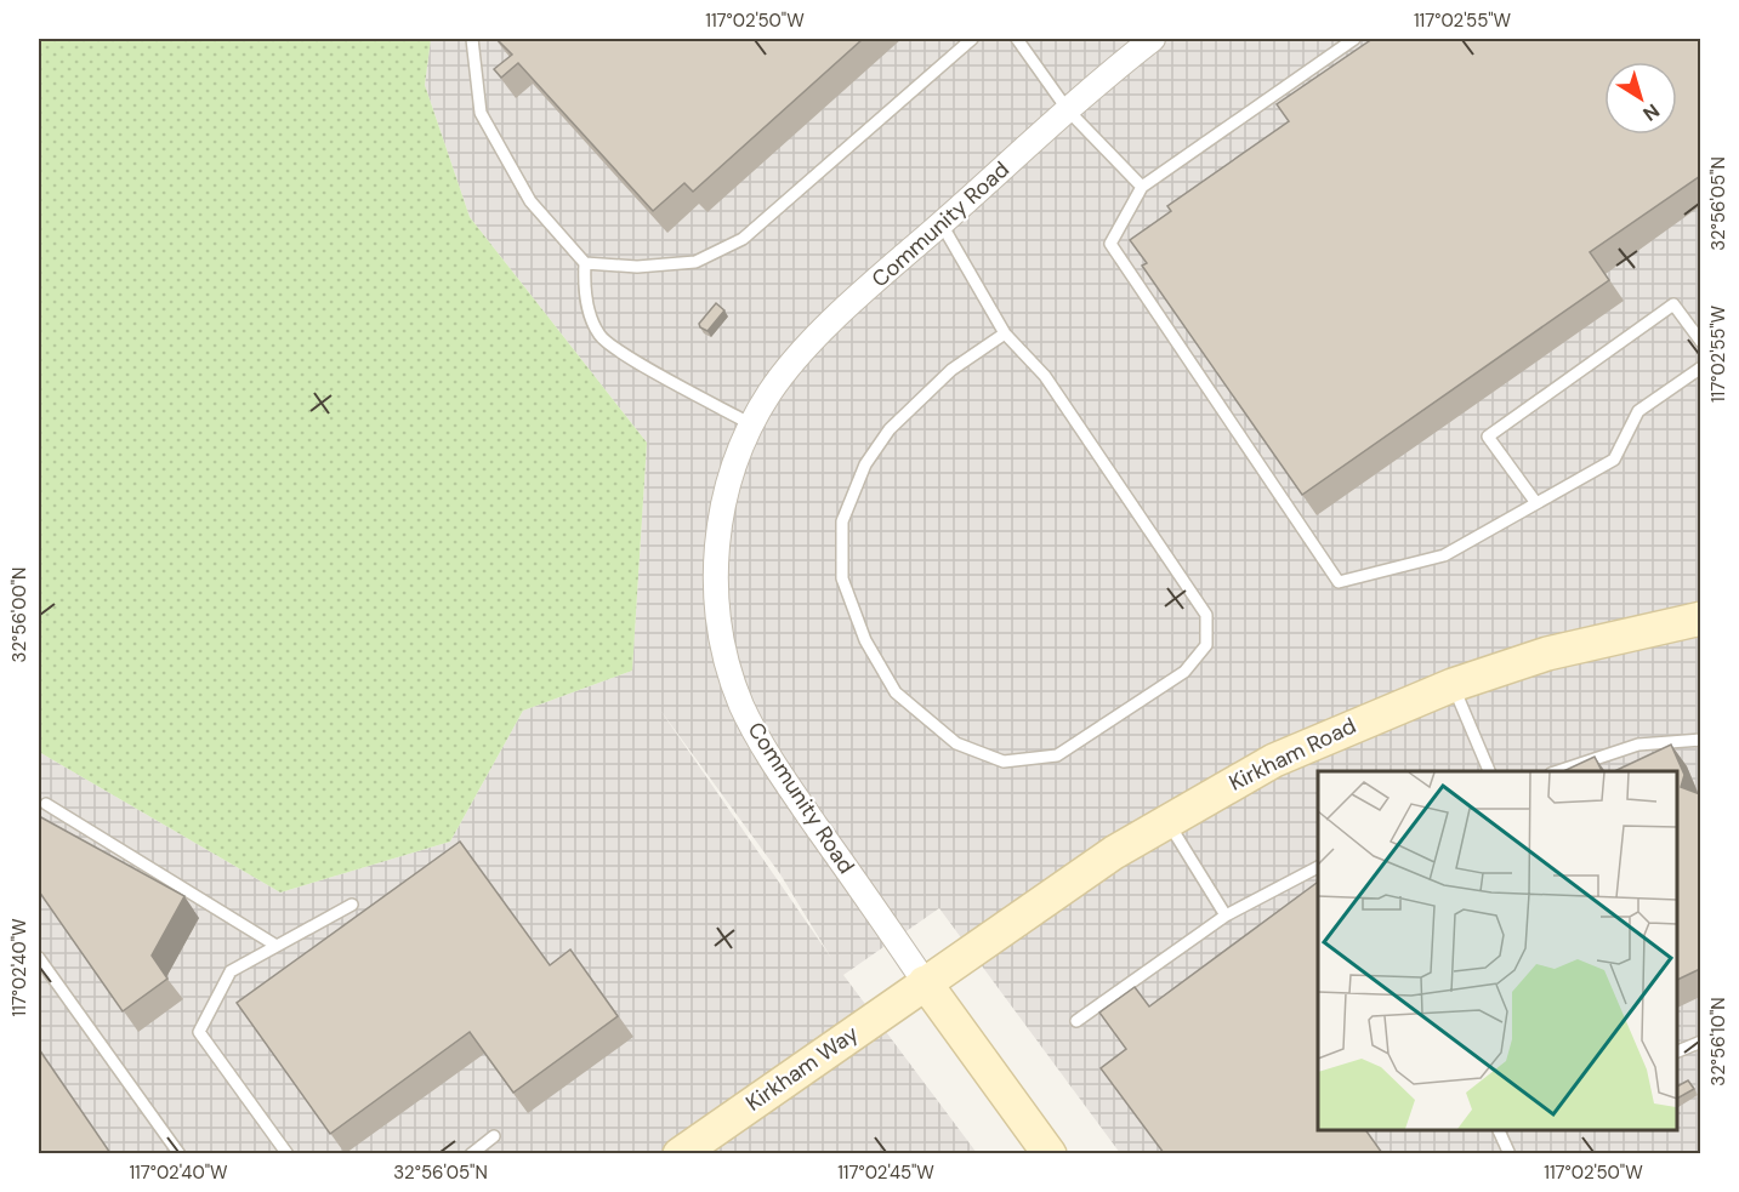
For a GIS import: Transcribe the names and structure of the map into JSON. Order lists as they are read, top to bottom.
{
  "streets": {
    "main road": ["Community Road", "Kirkham Road", "Kirkham Way"]
  },
  "crossings": [
    ["Community Road", "Kirkham Road"],
    ["Community Road", "Kirkham Way"],
    ["Kirkham Road", "Kirkham Way"]
  ],
  "north": "bottom right",
  "coordinates": [
    "117°02'50\"W",
    "117°02'55\"W",
    "32°56'05\"N",
    "32°56'00\"N",
    "117°02'40\"W",
    "32°56'10\"N",
    "117°02'45\"W"
  ]
}
